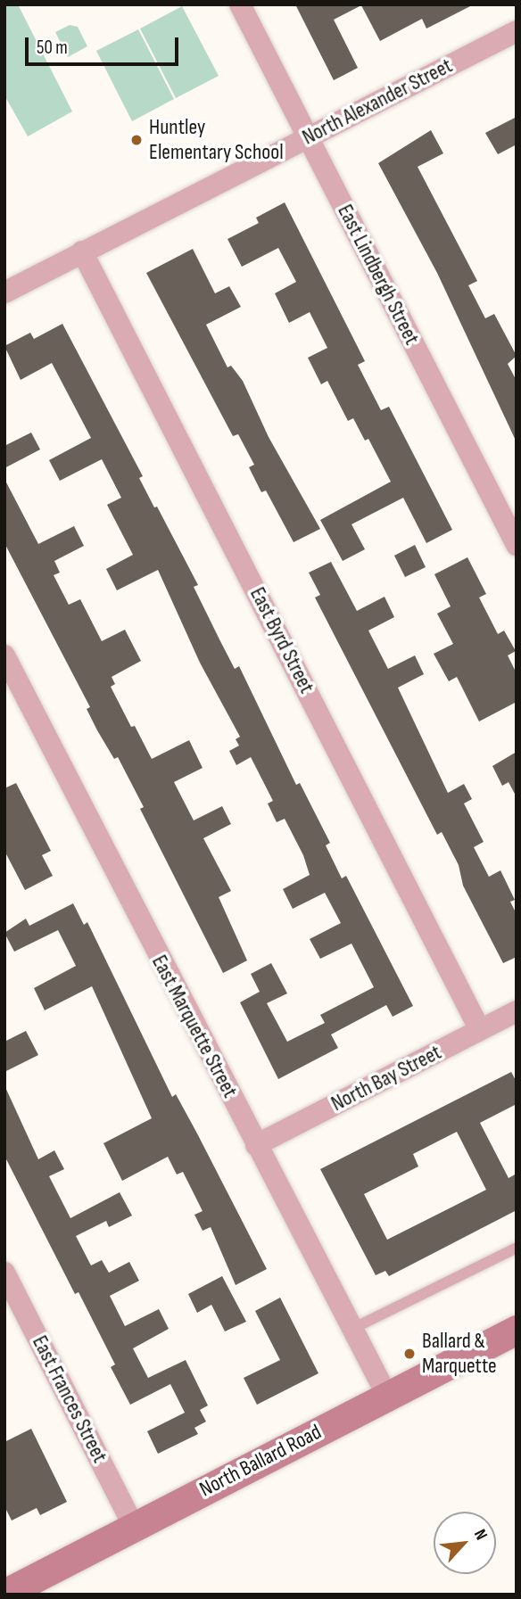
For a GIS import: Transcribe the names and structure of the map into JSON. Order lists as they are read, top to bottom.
{
  "streets": {
    "main road": ["North Ballard Road"],
    "street": [
      "North Alexander Street",
      "East Lindbergh Street",
      "East Byrd Street",
      "East Marquette Street",
      "North Bay Street",
      "East Frances Street"
    ]
  },
  "crossings": [
    ["North Alexander Street", "East Lindbergh Street"],
    ["North Alexander Street", "East Byrd Street"],
    ["East Byrd Street", "North Bay Street"],
    ["East Marquette Street", "North Bay Street"],
    ["East Marquette Street", "North Ballard Road"],
    ["East Frances Street", "North Ballard Road"]
  ],
  "places": ["Huntley Elementary School", "Ballard & Marquette"],
  "scale_bar": "50 m",
  "north": "top right"
}
